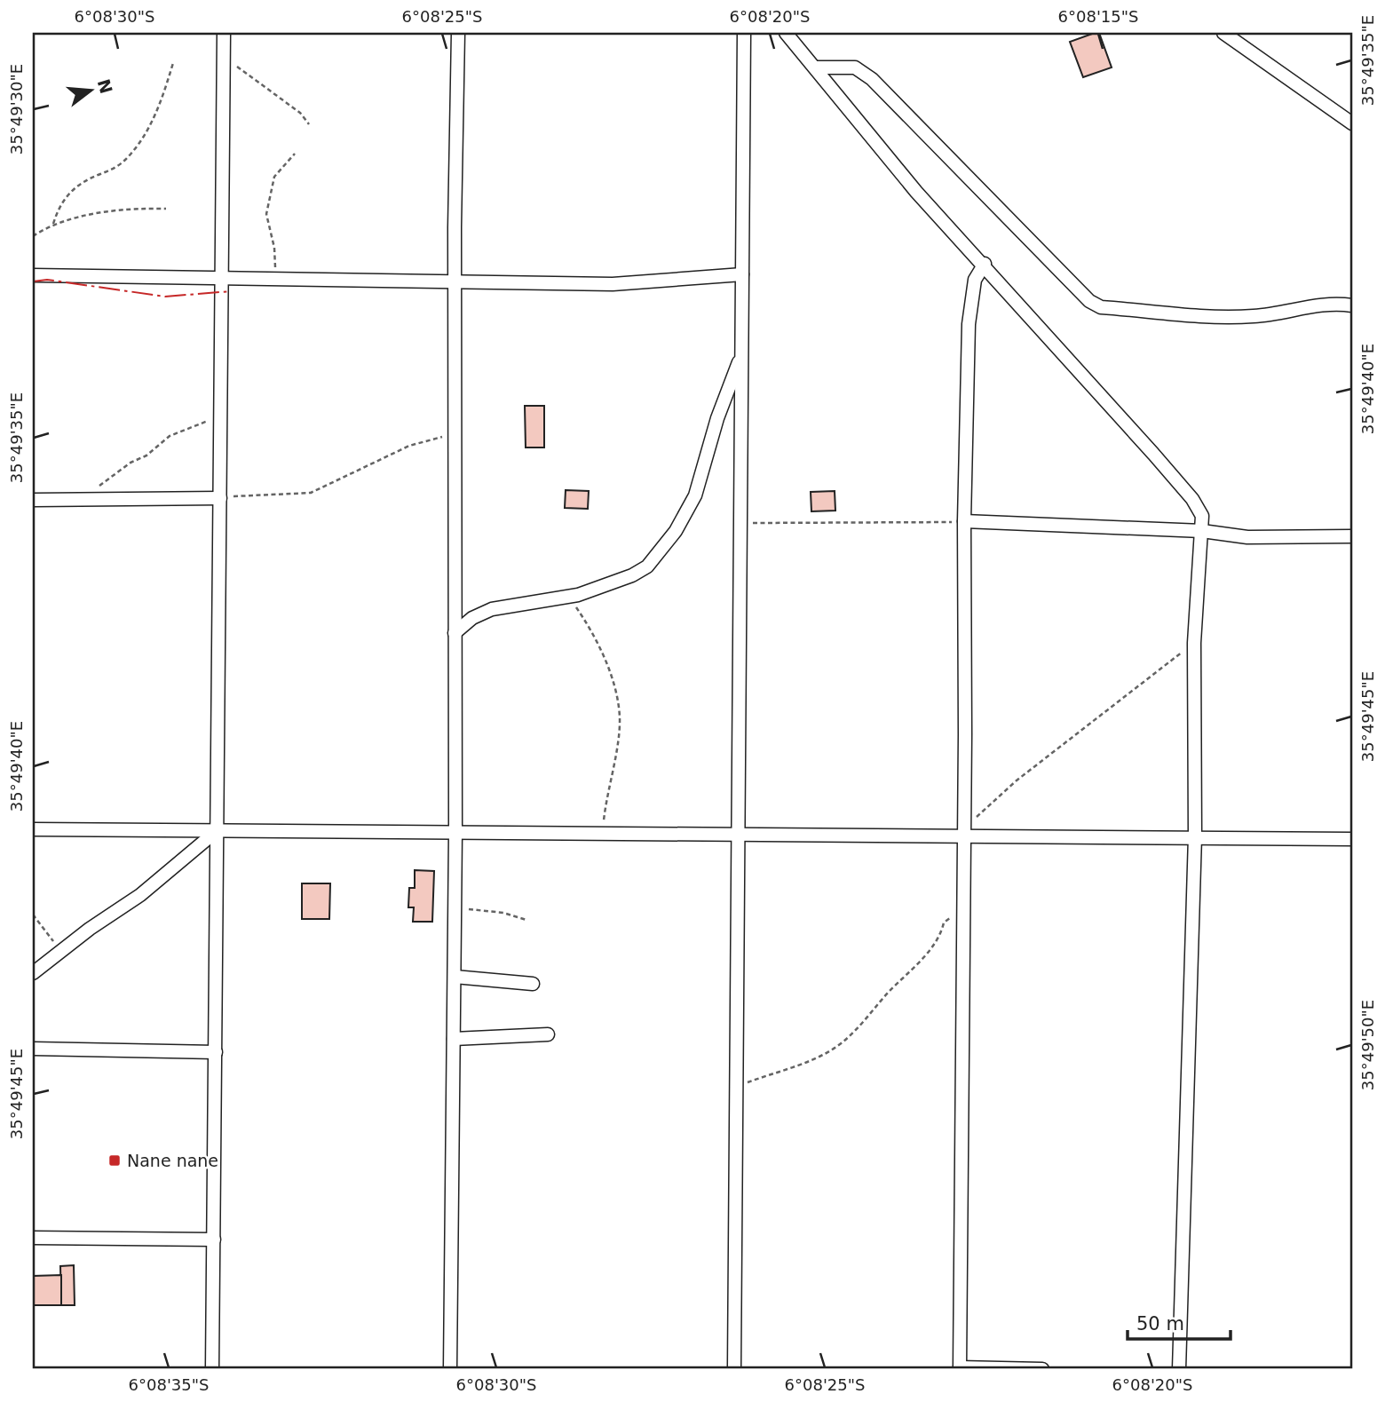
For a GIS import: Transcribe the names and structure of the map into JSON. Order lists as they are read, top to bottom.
{
  "places": {
    "transit": ["Nane nane"]
  },
  "scale_bar": "50 m",
  "north": "right",
  "coordinates": [
    "6°08'30\"S",
    "6°08'25\"S",
    "6°08'20\"S",
    "6°08'15\"S",
    "35°49'35\"E",
    "35°49'30\"E",
    "35°49'40\"E",
    "35°49'45\"E",
    "35°49'50\"E",
    "6°08'35\"S"
  ]
}
